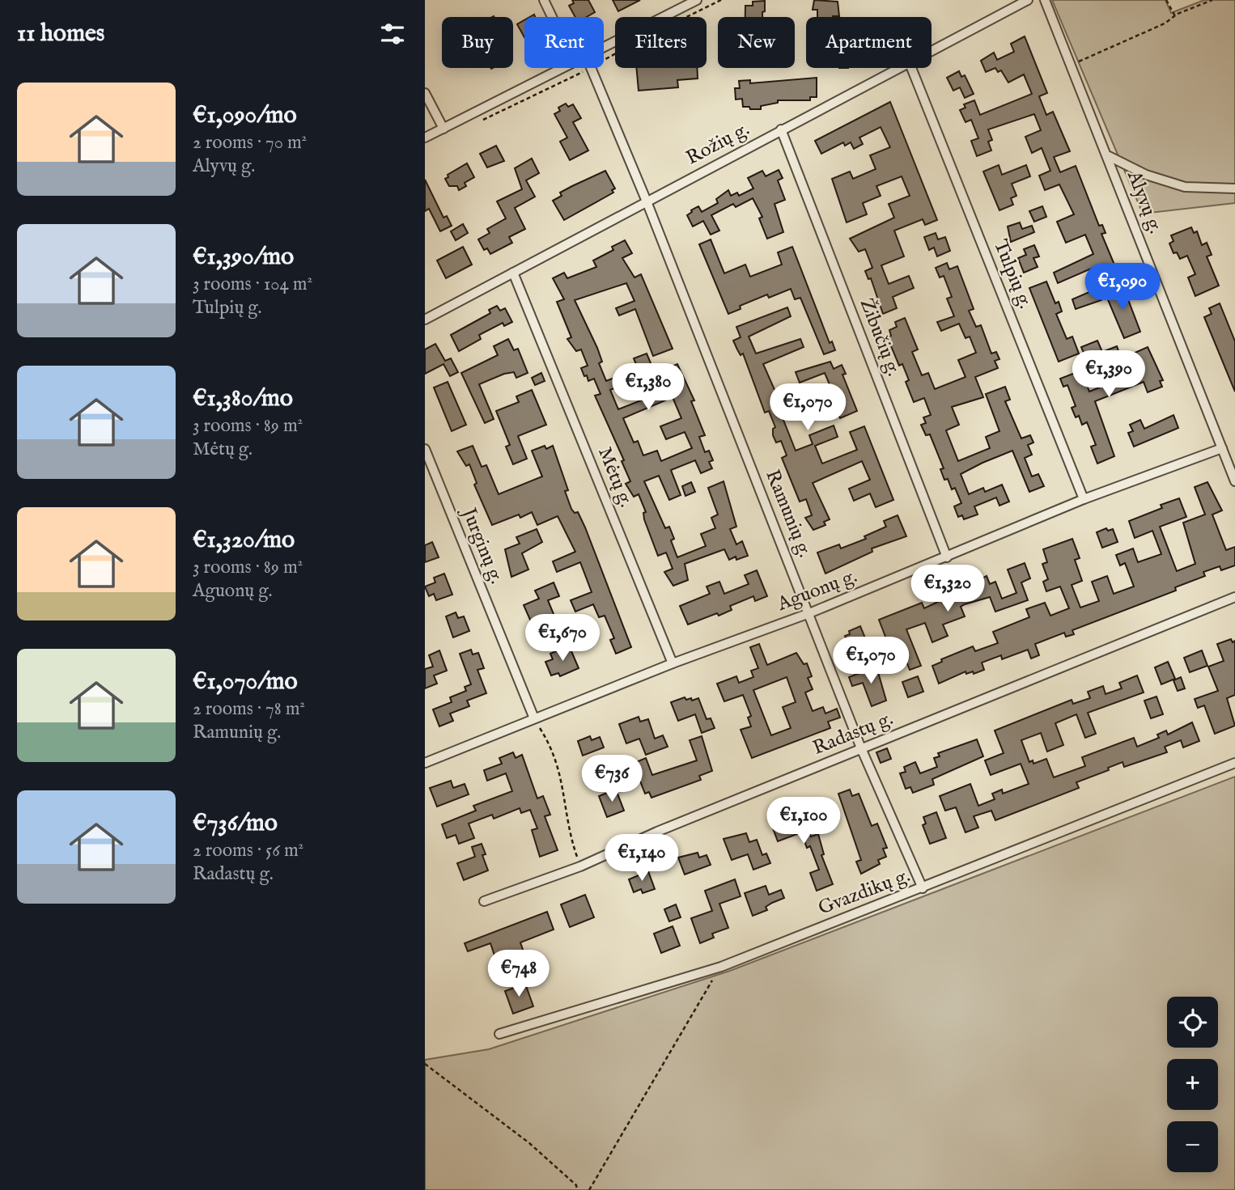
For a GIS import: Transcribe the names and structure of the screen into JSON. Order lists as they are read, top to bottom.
{
  "streets": {
    "street": [
      "Rožių g.",
      "Alyvų g.",
      "Tulpių g.",
      "Žibučių g.",
      "Mėtų g.",
      "Ramunių g.",
      "Jurginų g.",
      "Aguonų g.",
      "Radastų g.",
      "Gvazdikų g."
    ]
  },
  "crossings": [
    ["Rožių g.", "Žibučių g."],
    ["Rožių g.", "Mėtų g."],
    ["Rožių g.", "Ramunių g."],
    ["Alyvų g.", "Aguonų g."],
    ["Tulpių g.", "Aguonų g."],
    ["Žibučių g.", "Aguonų g."],
    ["Mėtų g.", "Aguonų g."],
    ["Ramunių g.", "Aguonų g."],
    ["Ramunių g.", "Radastų g."],
    ["Ramunių g.", "Gvazdikų g."],
    ["Jurginų g.", "Aguonų g."]
  ],
  "page": {
    "heading": "11 homes",
    "chip": [
      "Buy",
      "Rent",
      "Filters",
      "New",
      "Apartment"
    ],
    "list": [
      {
        "name": "€1,090/mo",
        "note": "2 rooms · 70 m² · Alyvų g."
      },
      {
        "name": "€1,390/mo",
        "note": "3 rooms · 104 m² · Tulpių g."
      },
      {
        "name": "€1,380/mo",
        "note": "3 rooms · 89 m² · Mėtų g."
      },
      {
        "name": "€1,320/mo",
        "note": "3 rooms · 89 m² · Aguonų g."
      },
      {
        "name": "€1,070/mo",
        "note": "2 rooms · 78 m² · Ramunių g."
      },
      {
        "name": "€736/mo",
        "note": "2 rooms · 56 m² · Radastų g."
      }
    ],
    "price": [
      "€1,090",
      "€1,390",
      "€1,380",
      "€1,070",
      "€1,320",
      "€1,670",
      "€1,070",
      "€736",
      "€1,100",
      "€1,140",
      "€748"
    ],
    "map_buttons": ["+", "−"]
  }
}
